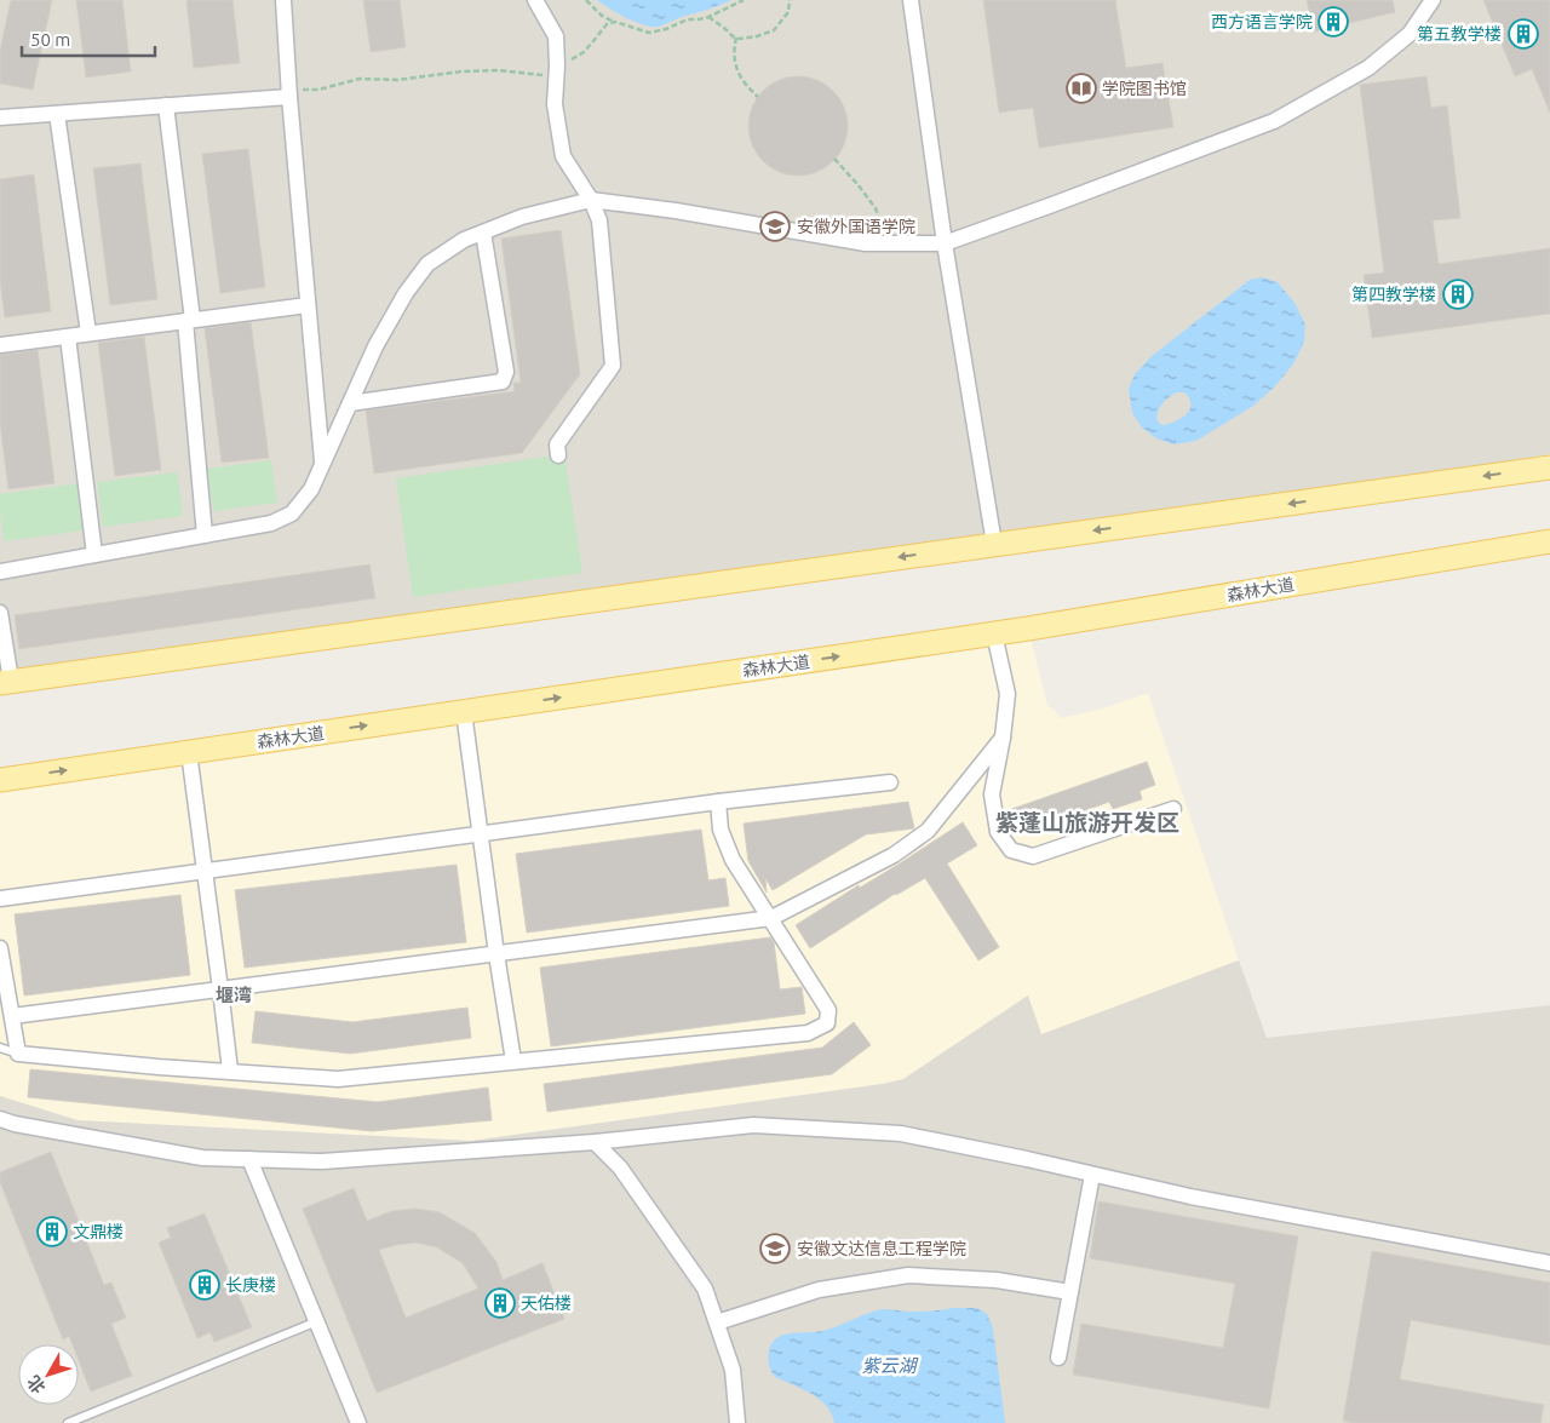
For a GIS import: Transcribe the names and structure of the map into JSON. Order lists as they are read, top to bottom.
{
  "streets": {
    "main road": ["森林大道"]
  },
  "districts": ["紫蓬山旅游开发区", "堰湾"],
  "water": ["紫云湖"],
  "places": {
    "building": [
      "西方语言学院",
      "第五教学楼",
      "第四教学楼",
      "文鼎楼",
      "长庚楼",
      "天佑楼"
    ],
    "library": ["学院图书馆"],
    "school or university": ["安徽外国语学院", "安徽文达信息工程学院"]
  },
  "scale_bar": "50 m",
  "north": "bottom left"
}
